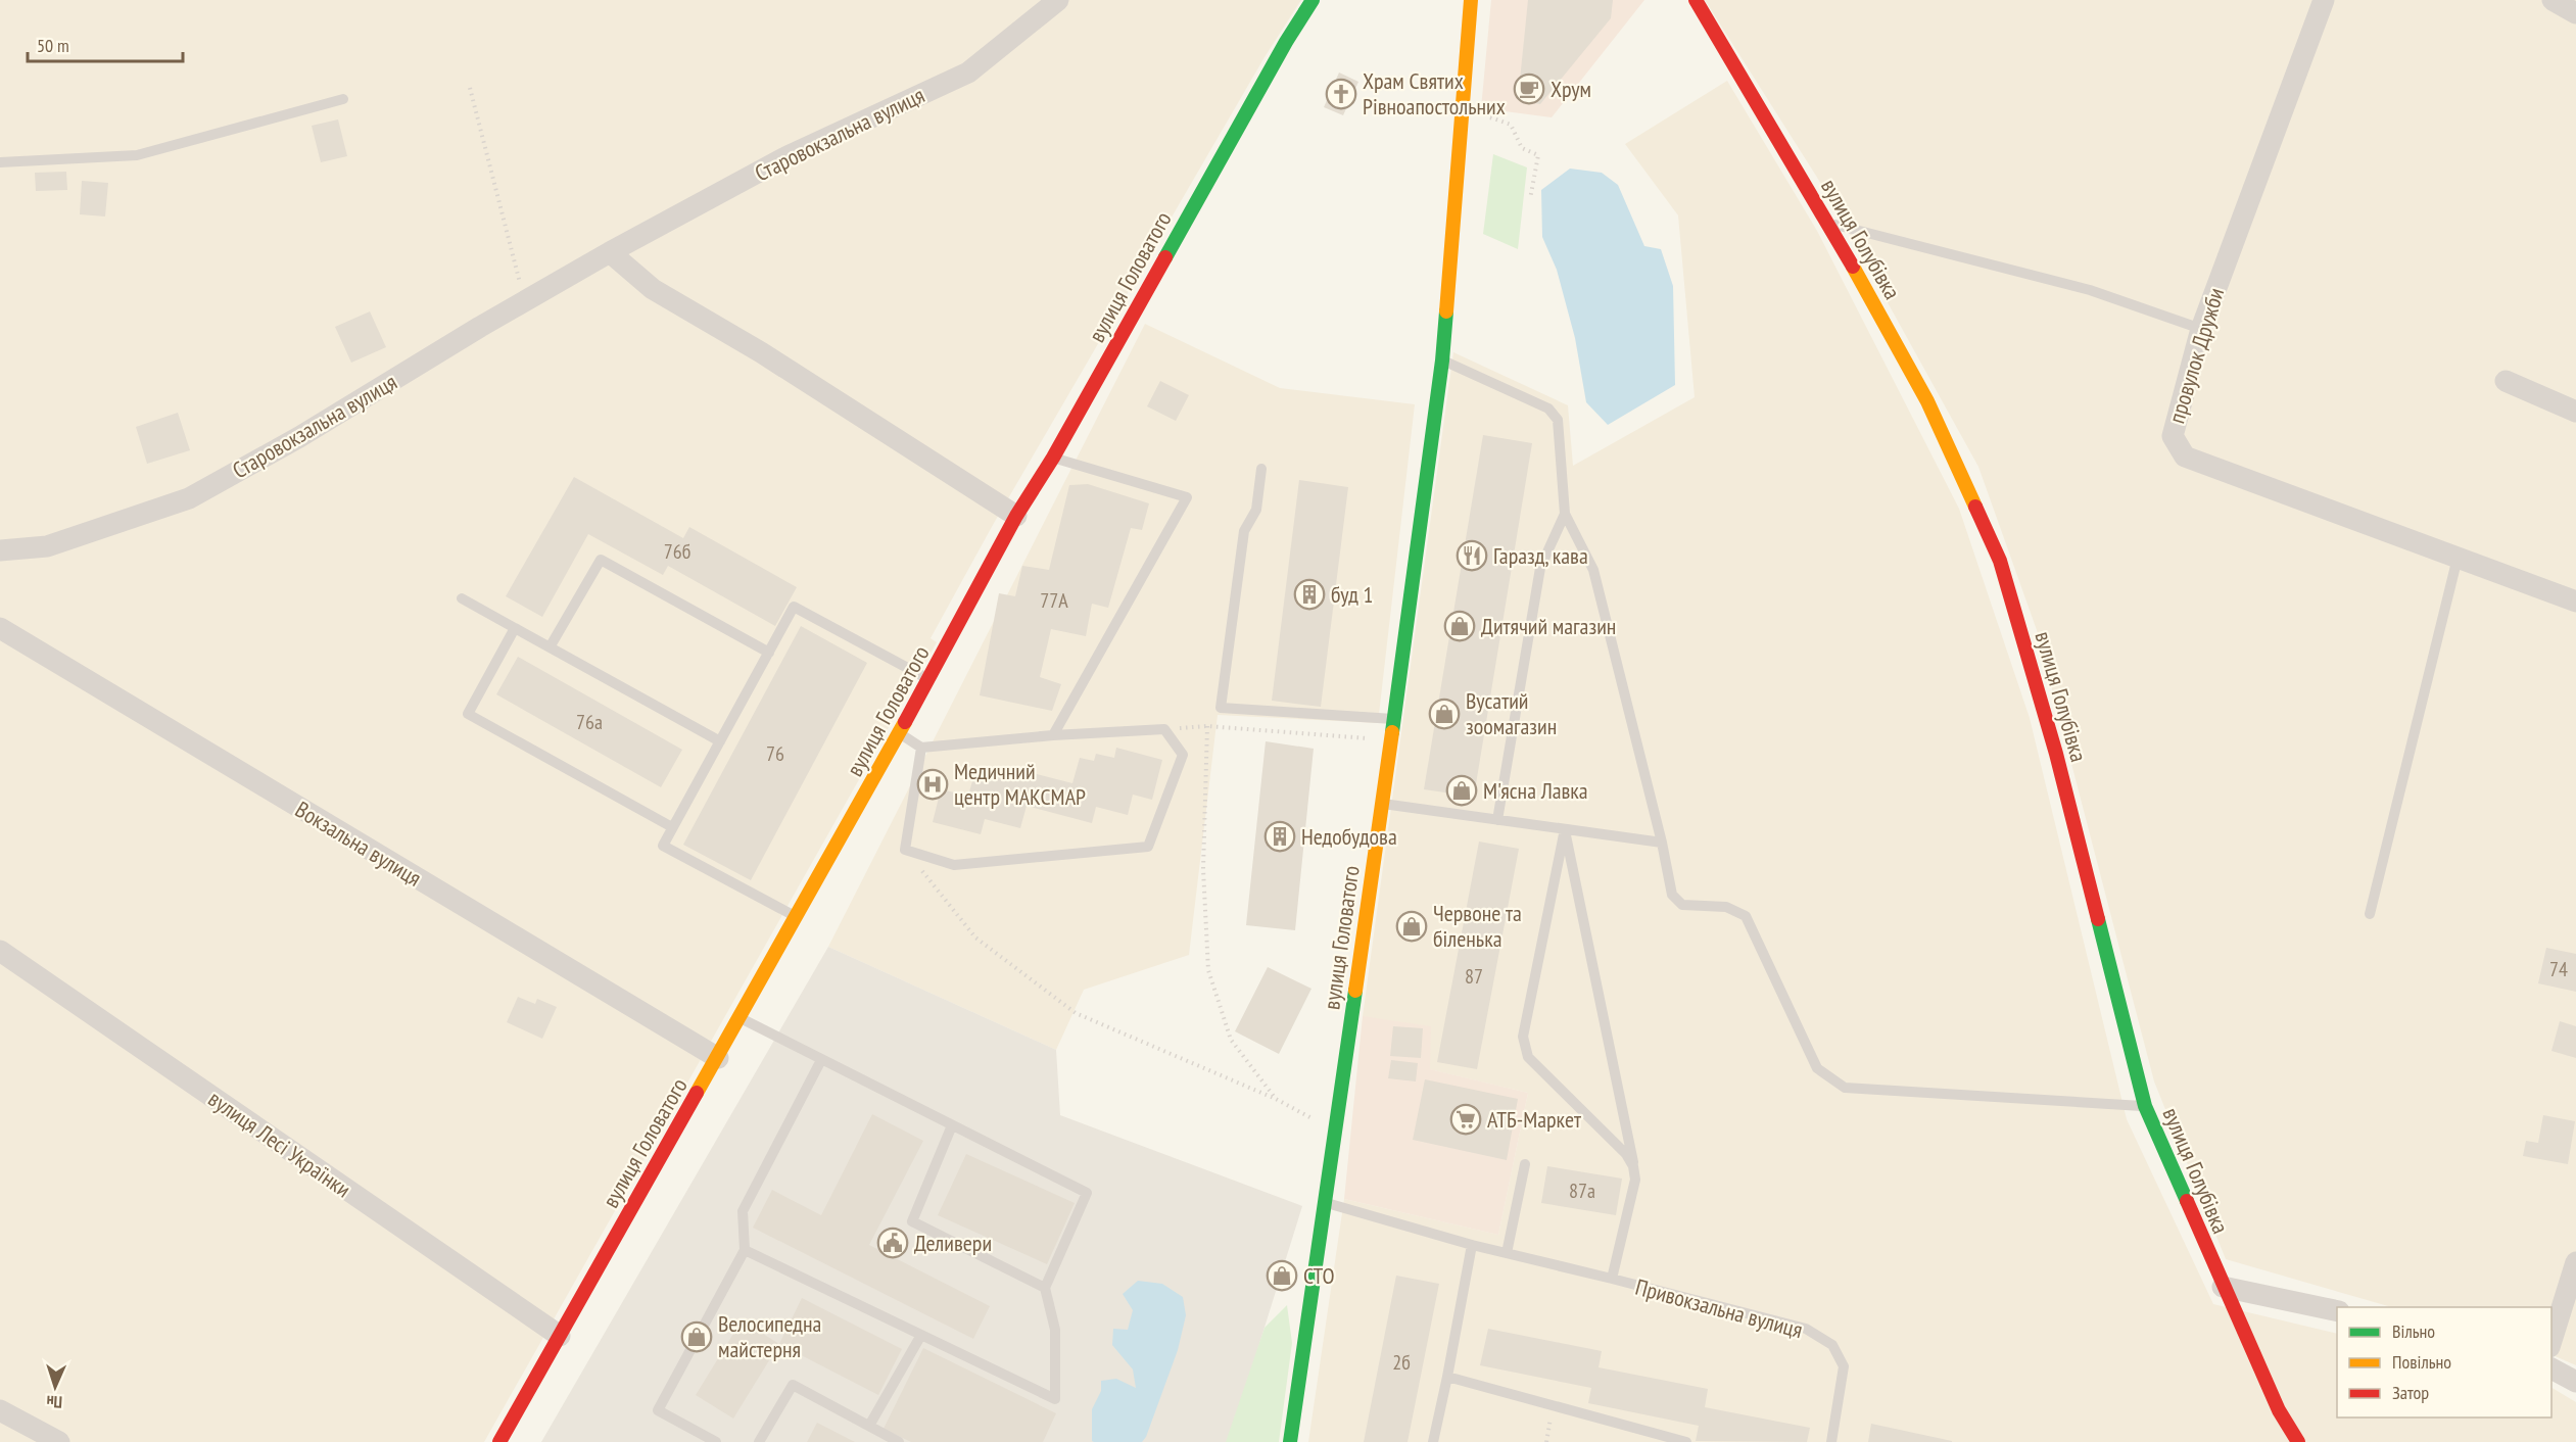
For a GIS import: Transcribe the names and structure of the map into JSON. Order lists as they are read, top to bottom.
{
  "streets": {
    "street": [
      "Старовокзальна вулиця",
      "вулиця Голубівка",
      "вулиця Головатого",
      "провулок Дружби",
      "Вокзальна вулиця",
      "вулиця Лесі Українки"
    ],
    "lane": ["Привокзальна вулиця"]
  },
  "crossings": [
    ["вулиця Головатого", "Вокзальна вулиця"],
    ["вулиця Головатого", "вулиця Лесі Українки"],
    ["вулиця Головатого", "Привокзальна вулиця"]
  ],
  "places": {
    "cafe": ["Хрум"],
    "church": ["Храм Святих Рівноапостольних"],
    "restaurant": ["Гаразд, кава"],
    "building": ["буд 1", "Недобудова"],
    "shop": [
      "Дитячий магазин",
      "Вусатий зоомагазин",
      "М'ясна Лавка",
      "Червоне та біленька",
      "СТО",
      "Велосипедна майстерня"
    ],
    "hospital": ["Медичний центр МАКСМАР"],
    "supermarket": ["АТБ-Маркет"],
    "public building": ["Деливери"]
  },
  "house_numbers": [
    "76б",
    "77А",
    "76а",
    "76",
    "74",
    "87",
    "87а",
    "2б"
  ],
  "legend": ["Вільно", "Повільно", "Затор"],
  "scale_bar": "50 m",
  "north": "bottom"
}
